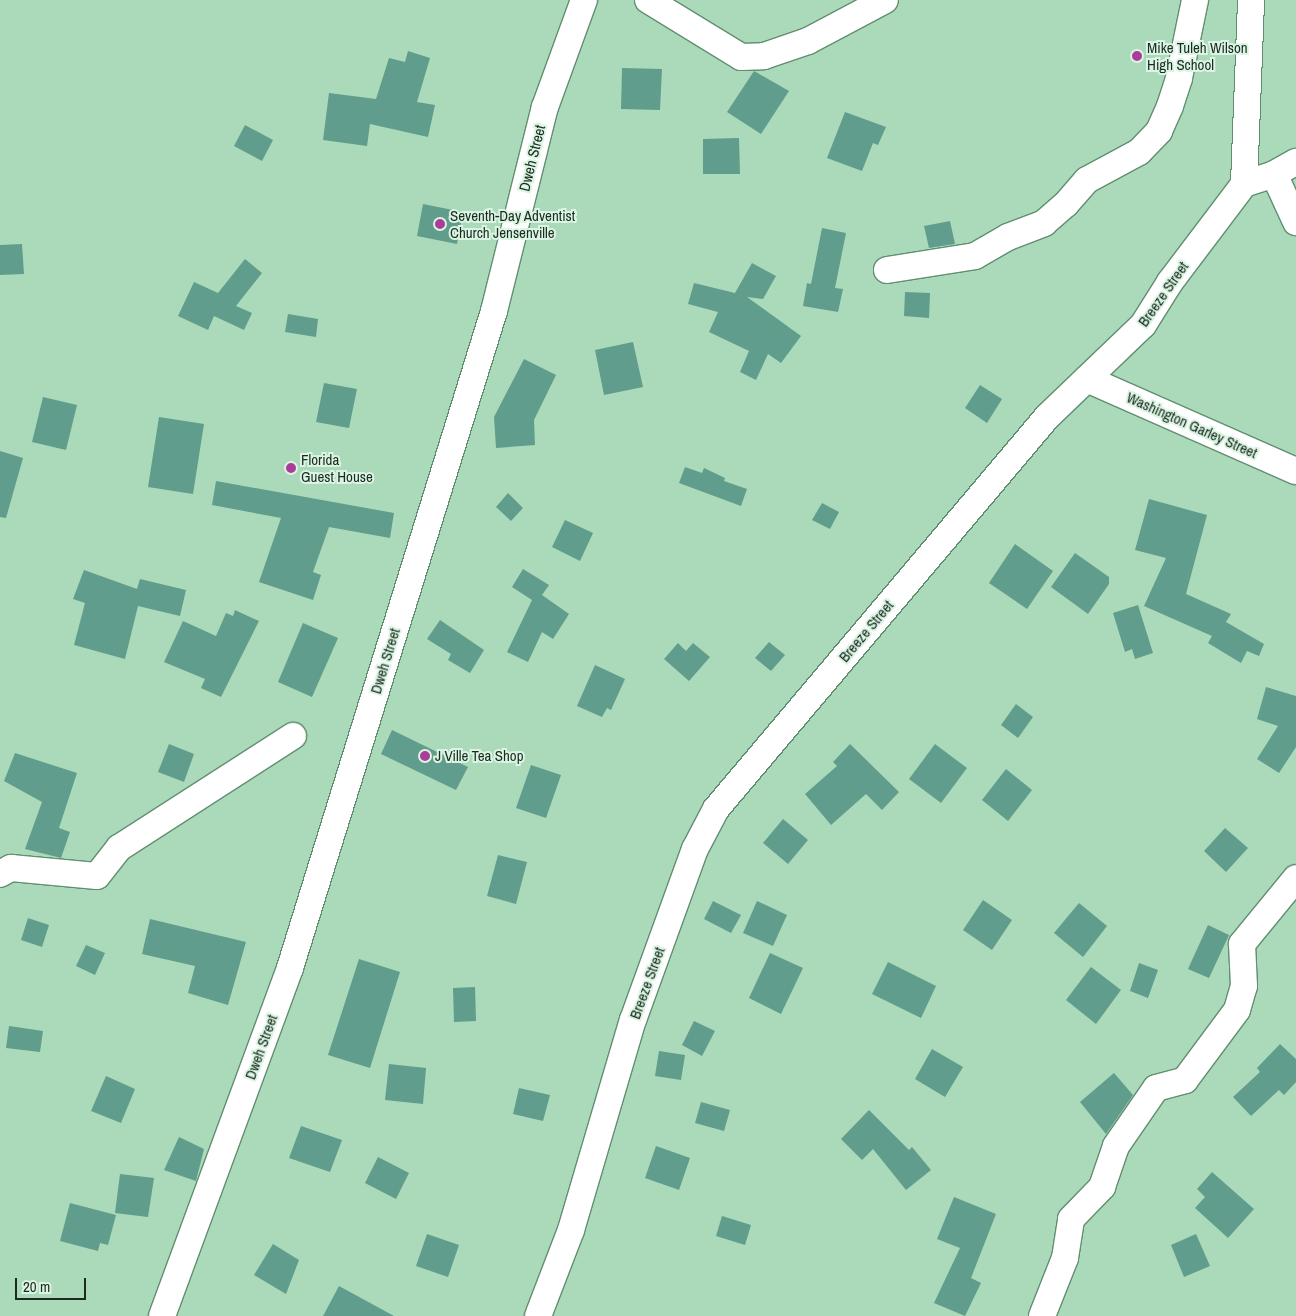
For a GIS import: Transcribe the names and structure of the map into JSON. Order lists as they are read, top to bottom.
{
  "streets": {
    "street": ["Dweh Street", "Breeze Street", "Washington Garley Street"]
  },
  "crossings": [
    ["Breeze Street", "Washington Garley Street"]
  ],
  "places": [
    "Mike Tuleh Wilson High School",
    "Seventh-Day Adventist Church Jensenville",
    "Florida Guest House",
    "J Ville Tea Shop"
  ],
  "scale_bar": "20 m"
}
